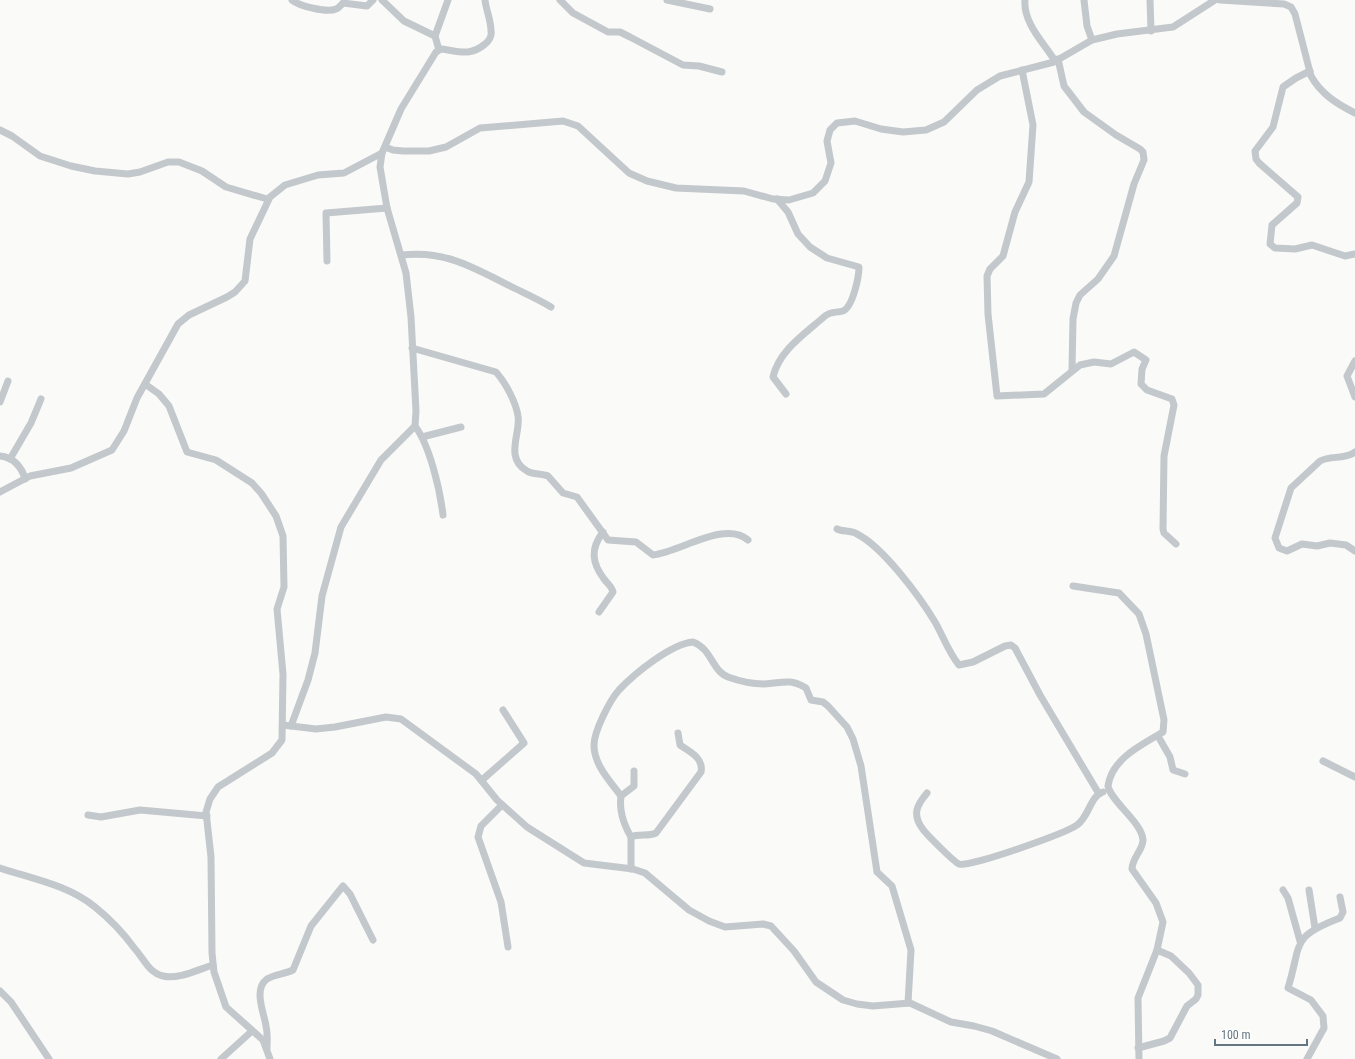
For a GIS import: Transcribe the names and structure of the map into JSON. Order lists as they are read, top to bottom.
{
  "scale_bar": "100 m"
}
